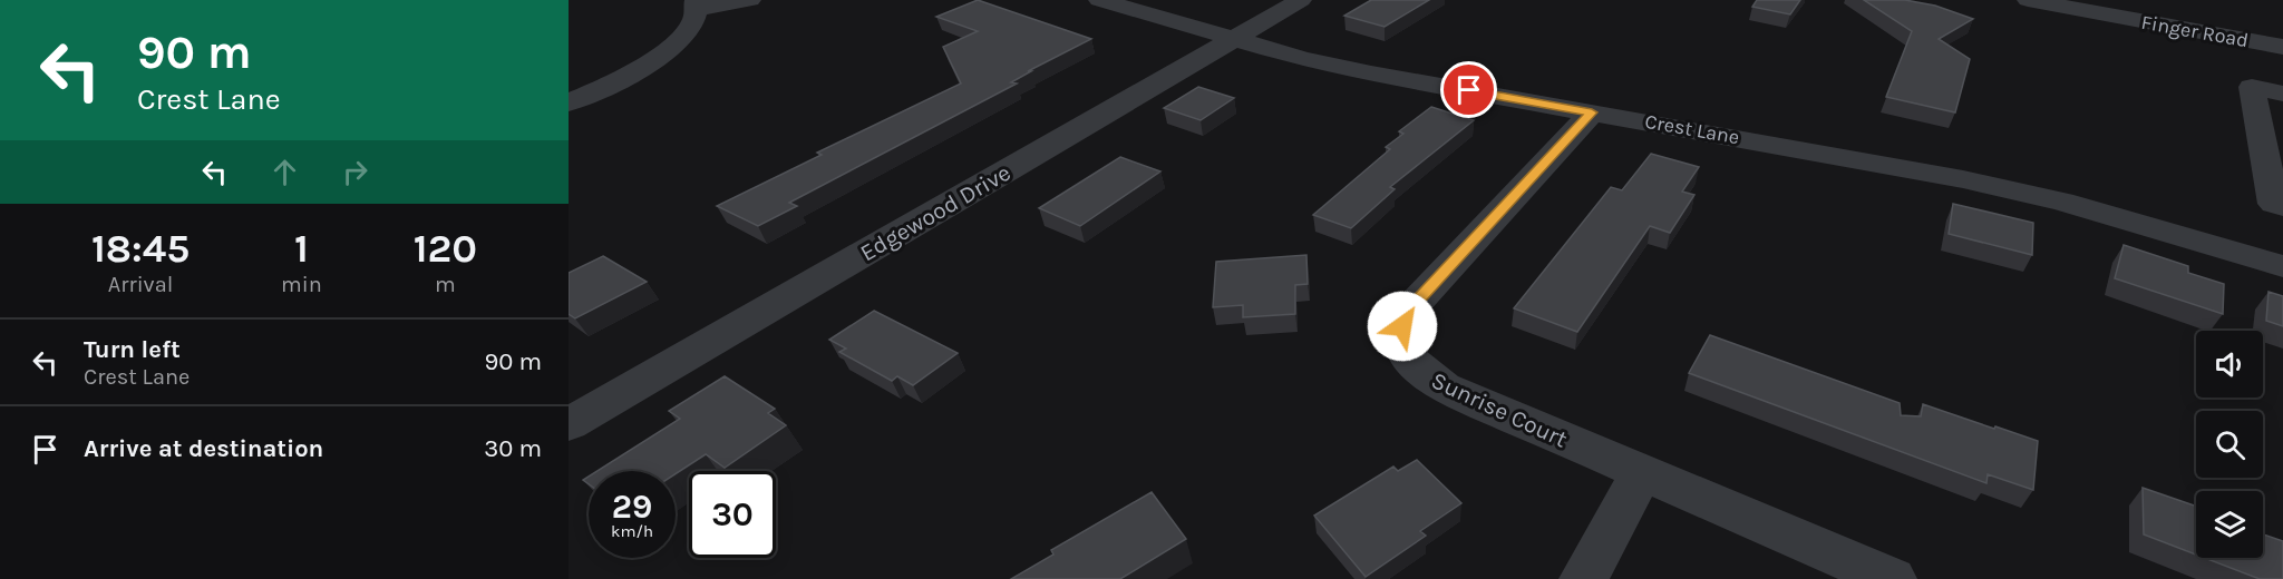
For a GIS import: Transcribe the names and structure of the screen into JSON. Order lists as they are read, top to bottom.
{
  "streets": {
    "street": [
      "Finger Road",
      "Crest Lane",
      "Edgewood Drive",
      "Sunrise Court"
    ]
  },
  "crossings": [
    ["Crest Lane", "Edgewood Drive"],
    ["Crest Lane", "Sunrise Court"]
  ],
  "page": {
    "turn": ["90 m", "Crest Lane"],
    "eta": [
      "18:45",
      "Arrival",
      "1",
      "min",
      "120",
      "m"
    ],
    "list": [
      {
        "name": "Turn left",
        "note": "Crest Lane",
        "value": "90 m"
      },
      {
        "name": "Arrive at destination",
        "value": "30 m"
      }
    ],
    "speed": "29 km/h",
    "limit": "30"
  }
}
